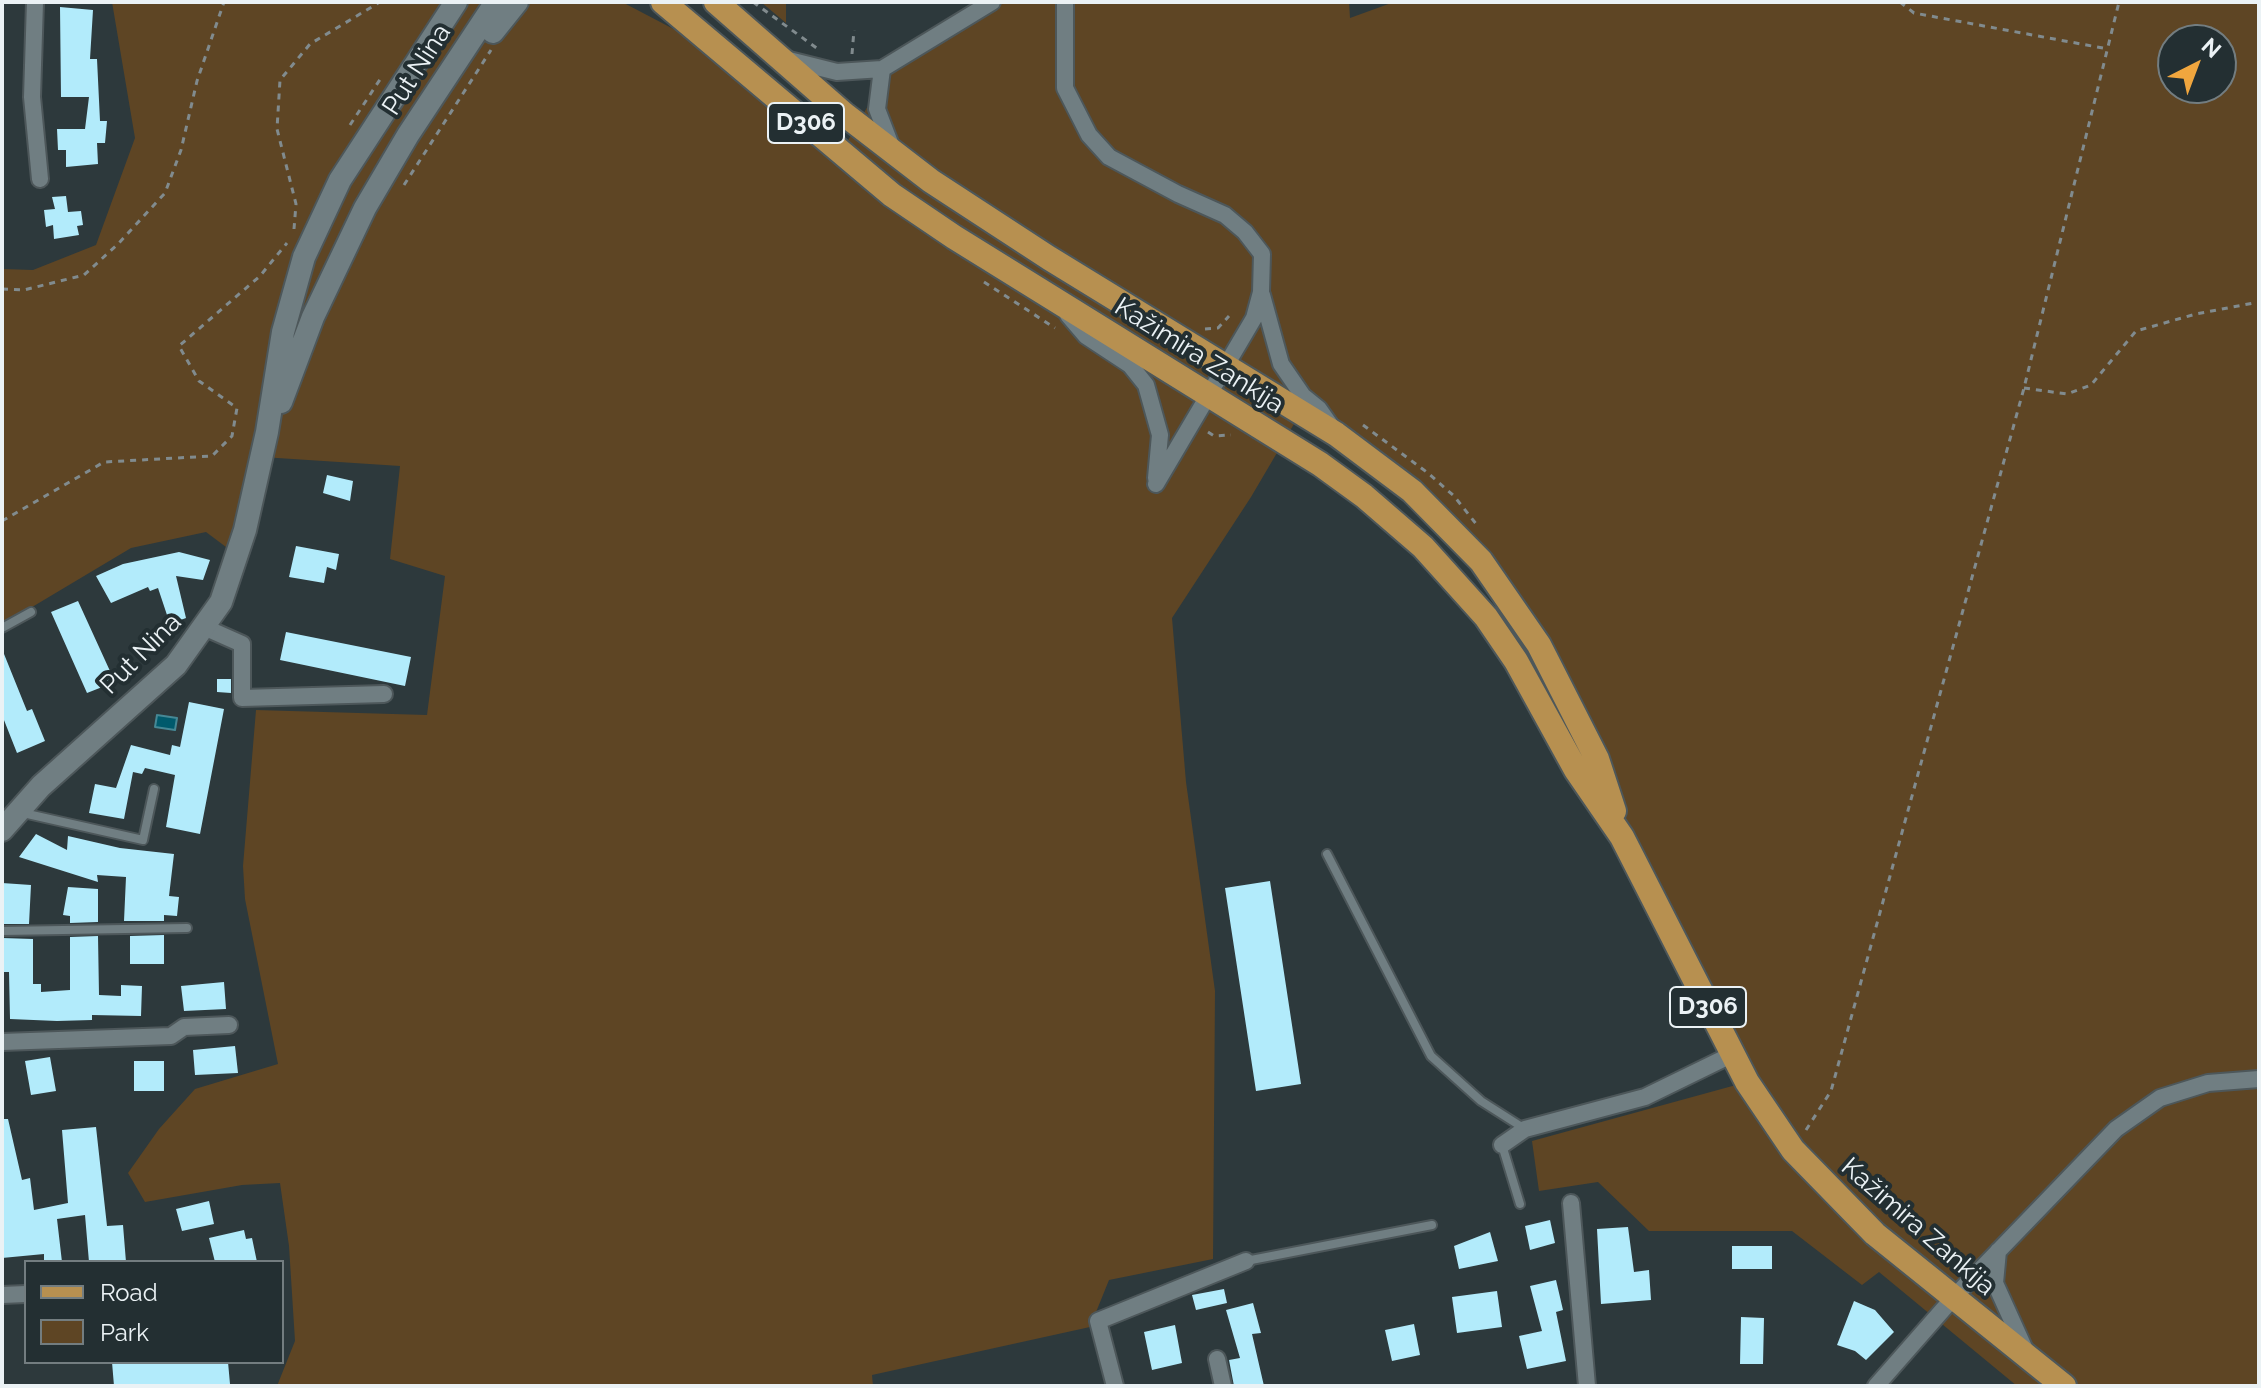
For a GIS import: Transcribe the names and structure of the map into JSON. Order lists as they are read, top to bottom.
{
  "streets": {
    "main road": ["Put Nina", "D306", "Kažimira Zankija"]
  },
  "legend": ["Road", "Park"],
  "north": "top right"
}
